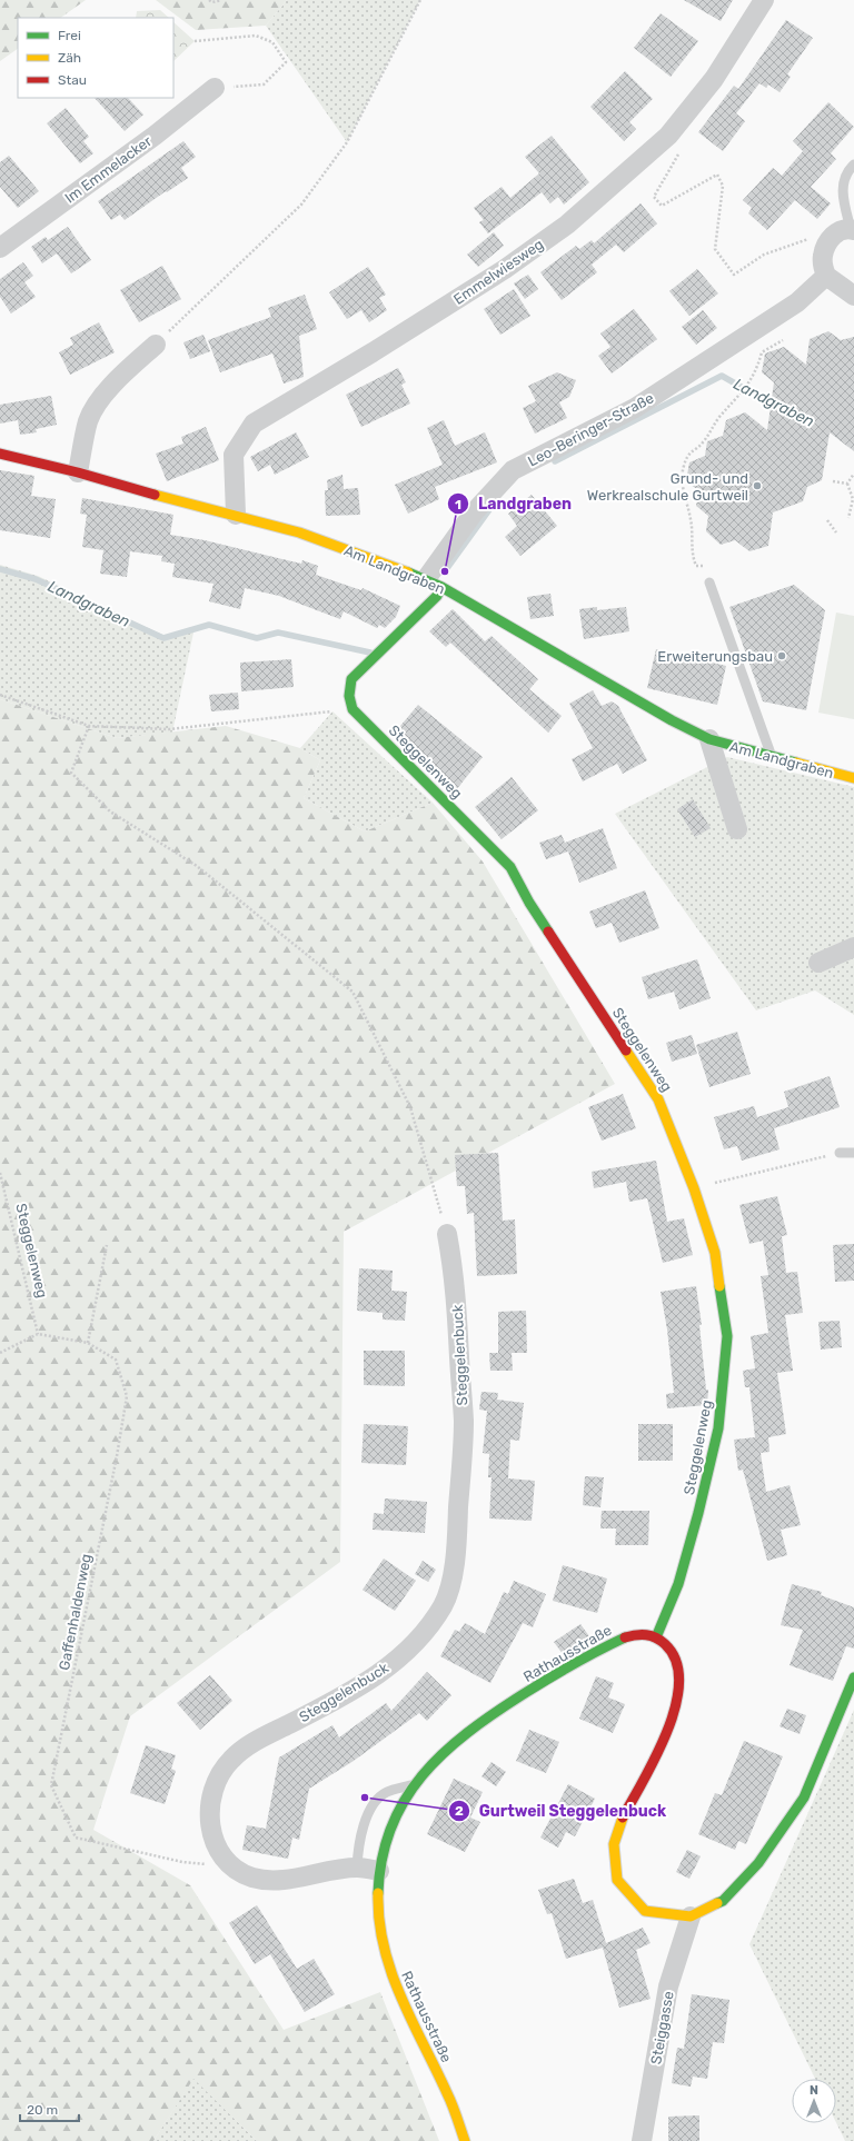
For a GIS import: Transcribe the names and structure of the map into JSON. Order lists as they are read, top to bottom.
{
  "streets": {
    "street": [
      "Im Emmelacker",
      "Emmelwiesweg",
      "Leo-Beringer-Straße",
      "Am Landgraben",
      "Steggelenweg",
      "Steggelenbuck",
      "Rathausstraße",
      "Steiggasse"
    ],
    "path": ["Gaffenhaldenweg"]
  },
  "crossings": [
    ["Emmelwiesweg", "Am Landgraben"],
    ["Leo-Beringer-Straße", "Am Landgraben"],
    ["Steggelenweg", "Gaffenhaldenweg"],
    ["Steggelenweg", "Rathausstraße"],
    ["Steggelenbuck", "Gaffenhaldenweg"],
    ["Steggelenbuck", "Rathausstraße"]
  ],
  "water": ["Landgraben"],
  "places": [
    "Grund- und Werkrealschule Gurtweil",
    "Landgraben",
    "Erweiterungsbau",
    "Gurtweil Steggelenbuck"
  ],
  "legend": ["Frei", "Zäh", "Stau"],
  "scale_bar": "20 m",
  "north": "top"
}
